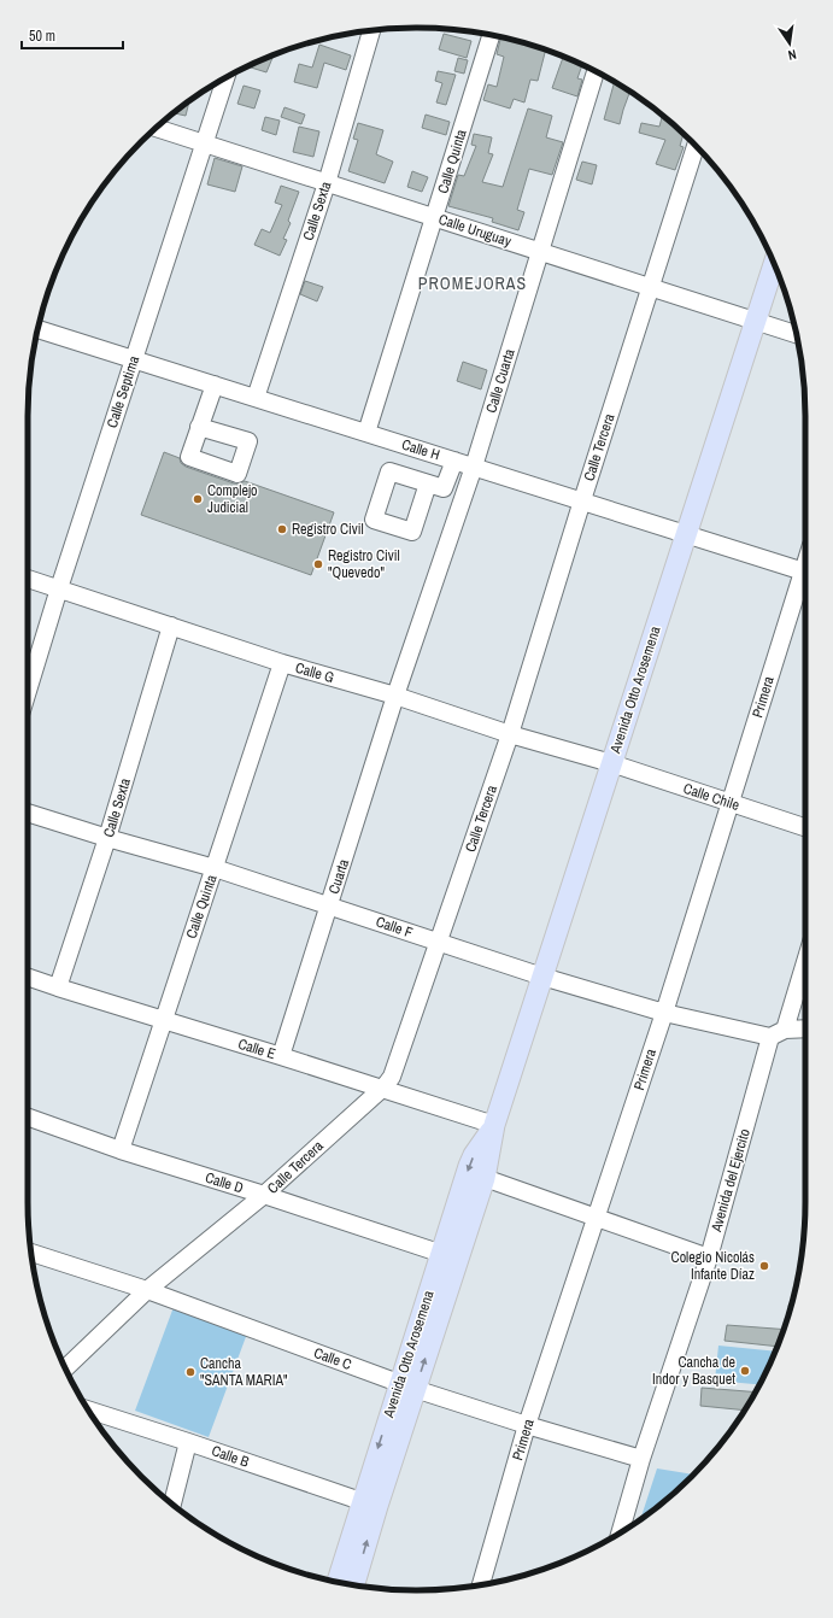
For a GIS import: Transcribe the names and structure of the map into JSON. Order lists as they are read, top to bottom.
{
  "streets": {
    "main road": ["Avenida Otto Arosemena"],
    "street": [
      "Calle Quinta",
      "Calle Sexta",
      "Calle Uruguay",
      "Calle Cuarta",
      "Calle Septima",
      "Calle Tercera",
      "Calle H",
      "Calle G",
      "Primera",
      "Calle Chile",
      "Cuarta",
      "Calle F",
      "Calle E",
      "Avenida del Ejercito",
      "Calle D",
      "Calle C",
      "Calle B"
    ]
  },
  "crossings": [
    ["Calle Quinta", "Calle Uruguay"],
    ["Calle Quinta", "Calle H"],
    ["Calle Quinta", "Calle G"],
    ["Calle Quinta", "Calle F"],
    ["Calle Quinta", "Calle E"],
    ["Calle Quinta", "Calle D"],
    ["Calle Sexta", "Calle Uruguay"],
    ["Calle Sexta", "Calle H"],
    ["Calle Sexta", "Calle G"],
    ["Calle Sexta", "Calle F"],
    ["Calle Sexta", "Calle E"],
    ["Calle Uruguay", "Calle Cuarta"],
    ["Calle Uruguay", "Calle Septima"],
    ["Calle Uruguay", "Calle Tercera"],
    ["Calle Uruguay", "Avenida Otto Arosemena"],
    ["Calle Cuarta", "Calle H"],
    ["Calle Cuarta", "Calle G"],
    ["Calle Cuarta", "Cuarta"],
    ["Calle Septima", "Calle H"],
    ["Calle Septima", "Calle G"],
    ["Calle Tercera", "Calle H"],
    ["Calle Tercera", "Calle G"],
    ["Calle Tercera", "Calle F"],
    ["Calle Tercera", "Calle E"],
    ["Calle Tercera", "Calle D"],
    ["Calle Tercera", "Calle C"],
    ["Calle H", "Avenida Otto Arosemena"],
    ["Calle G", "Avenida Otto Arosemena"],
    ["Calle G", "Calle Chile"],
    ["Calle G", "Cuarta"],
    ["Avenida Otto Arosemena", "Calle Chile"],
    ["Avenida Otto Arosemena", "Calle F"],
    ["Avenida Otto Arosemena", "Calle E"],
    ["Avenida Otto Arosemena", "Calle D"],
    ["Avenida Otto Arosemena", "Calle C"],
    ["Avenida Otto Arosemena", "Calle B"],
    ["Primera", "Calle Chile"],
    ["Primera", "Calle F"],
    ["Primera", "Calle C"],
    ["Cuarta", "Calle F"],
    ["Cuarta", "Calle E"],
    ["Calle F", "Avenida del Ejercito"],
    ["Avenida del Ejercito", "Calle C"]
  ],
  "districts": ["PROMEJORAS"],
  "places": [
    "Complejo Judicial",
    "Registro Civil",
    "Registro Civil \"Quevedo\"",
    "Colegio Nicolás Infante Díaz",
    "Cancha de Indor y Basquet",
    "Cancha \"SANTA MARIA\""
  ],
  "scale_bar": "50 m",
  "north": "bottom"
}
